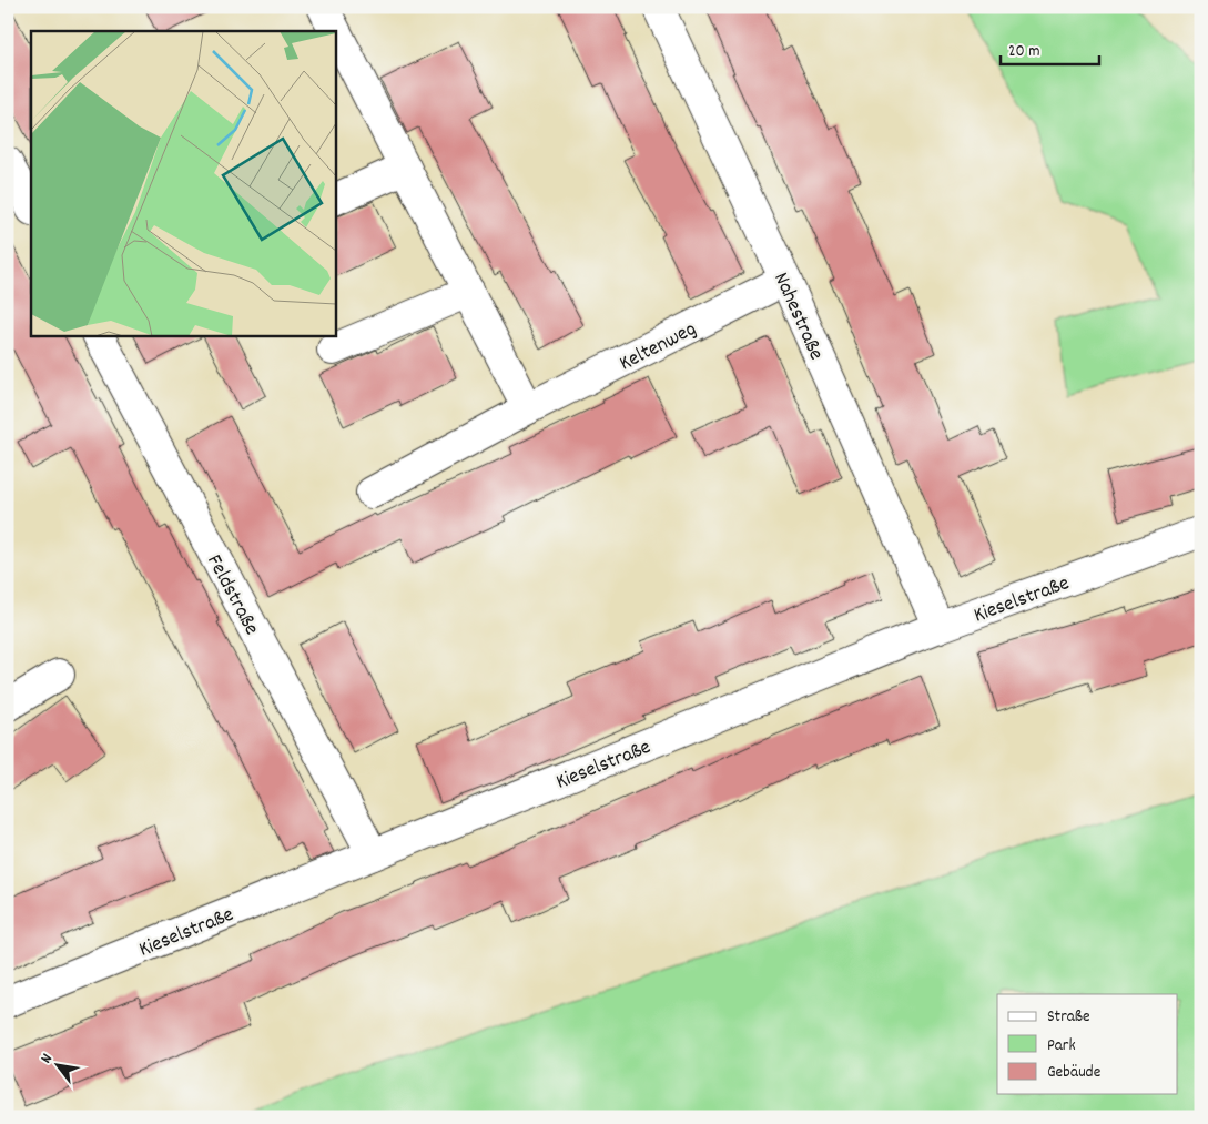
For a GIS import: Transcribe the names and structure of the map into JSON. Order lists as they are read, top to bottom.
{
  "streets": {
    "street": [
      "Nahestraße",
      "Keltenweg",
      "Feldstraße",
      "Kieselstraße"
    ]
  },
  "crossings": [
    ["Nahestraße", "Keltenweg"],
    ["Nahestraße", "Kieselstraße"],
    ["Feldstraße", "Kieselstraße"]
  ],
  "legend": ["Straße", "Park", "Gebäude"],
  "scale_bar": "20 m",
  "north": "top left"
}
